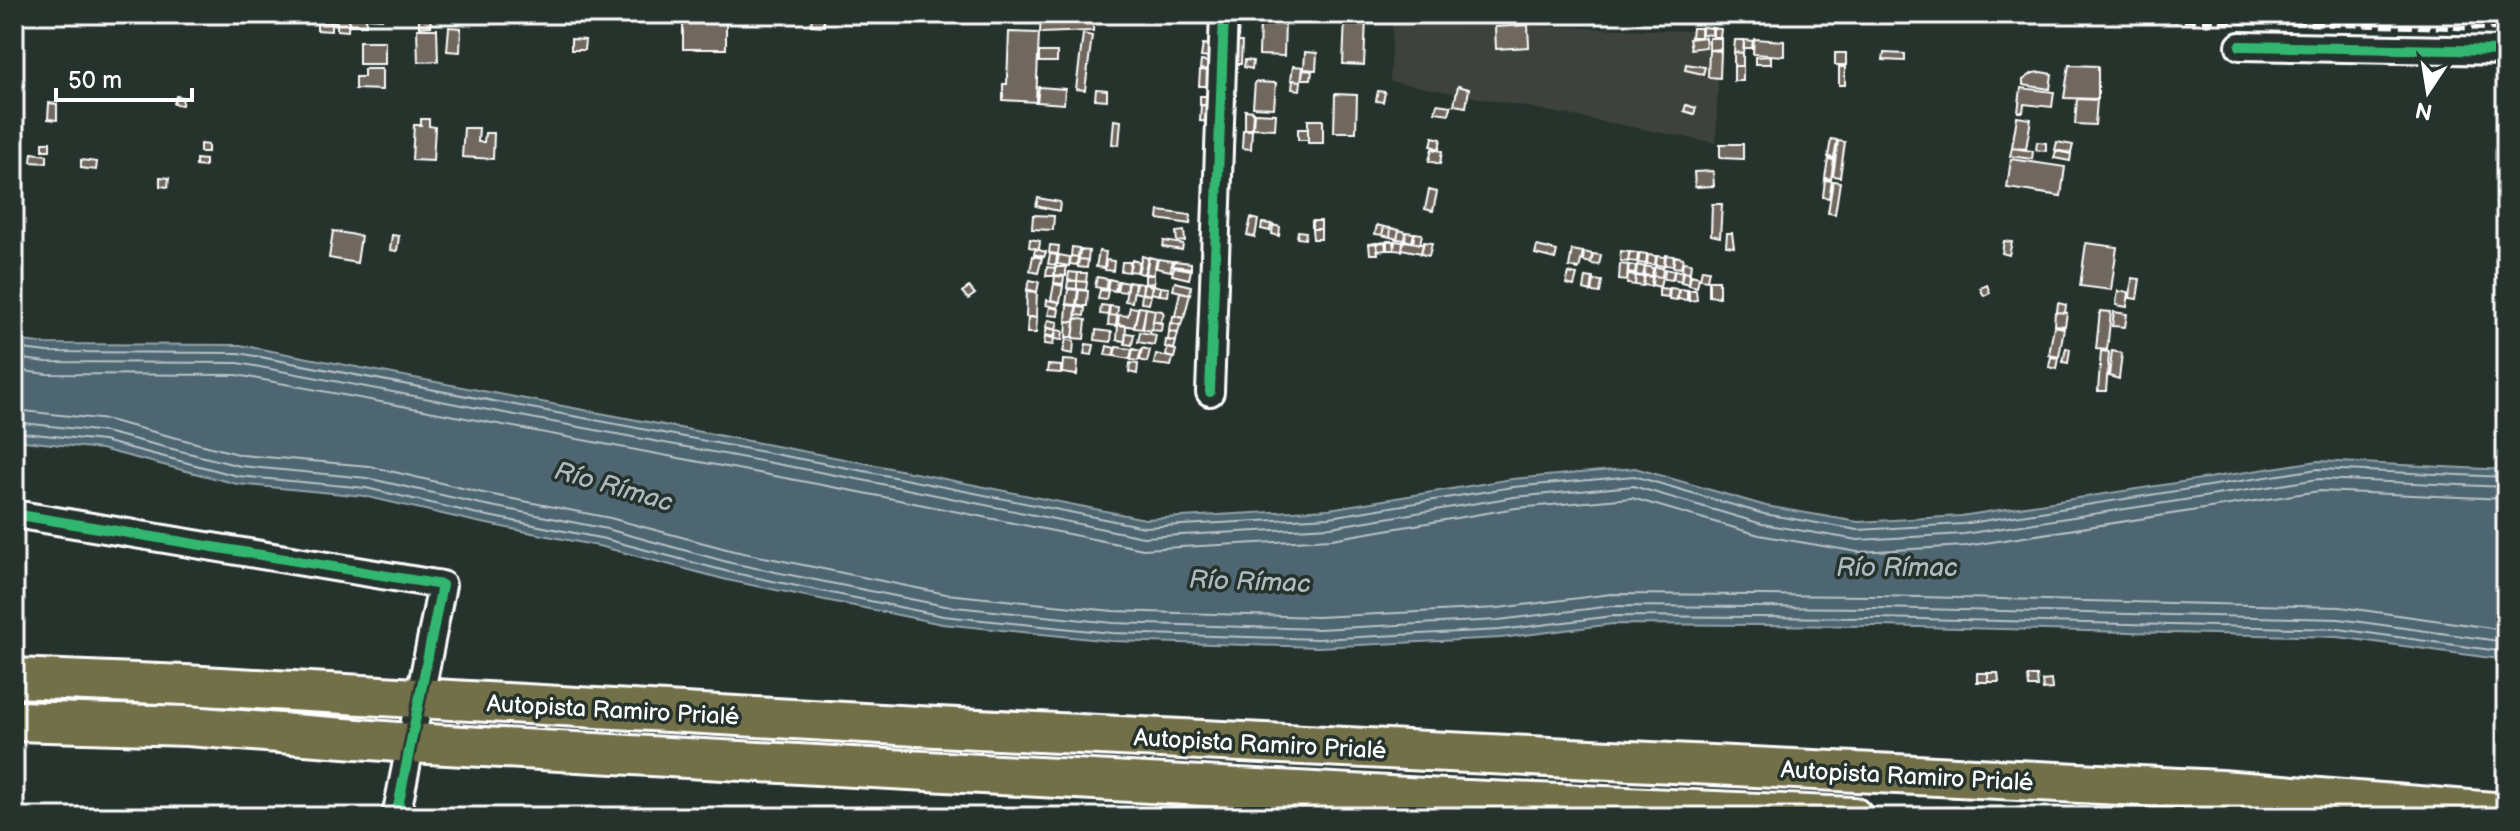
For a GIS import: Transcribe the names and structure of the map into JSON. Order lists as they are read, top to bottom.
{
  "streets": {
    "highway": ["Autopista Ramiro Prialé"]
  },
  "water": ["Río Rímac"],
  "scale_bar": "50 m",
  "north": "bottom"
}
